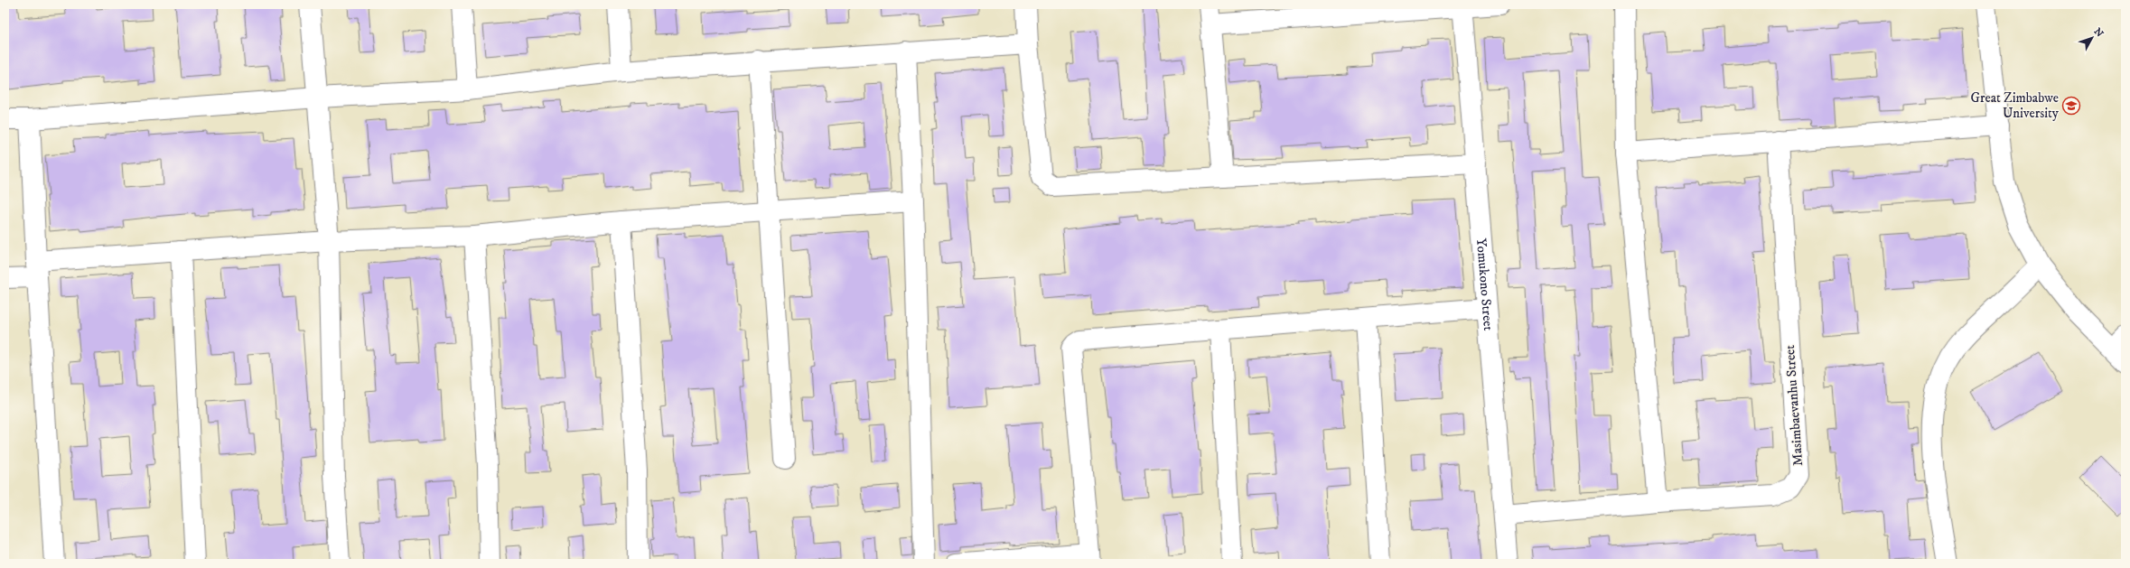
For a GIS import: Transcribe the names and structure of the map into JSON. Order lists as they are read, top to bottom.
{
  "streets": {
    "street": ["Yomukono Street", "Masimbaevanhu Street"]
  },
  "crossings": [
    ["Yomukono Street", "Masimbaevanhu Street"]
  ],
  "places": {
    "school or university": ["Great Zimbabwe University"]
  },
  "north": "top right"
}
